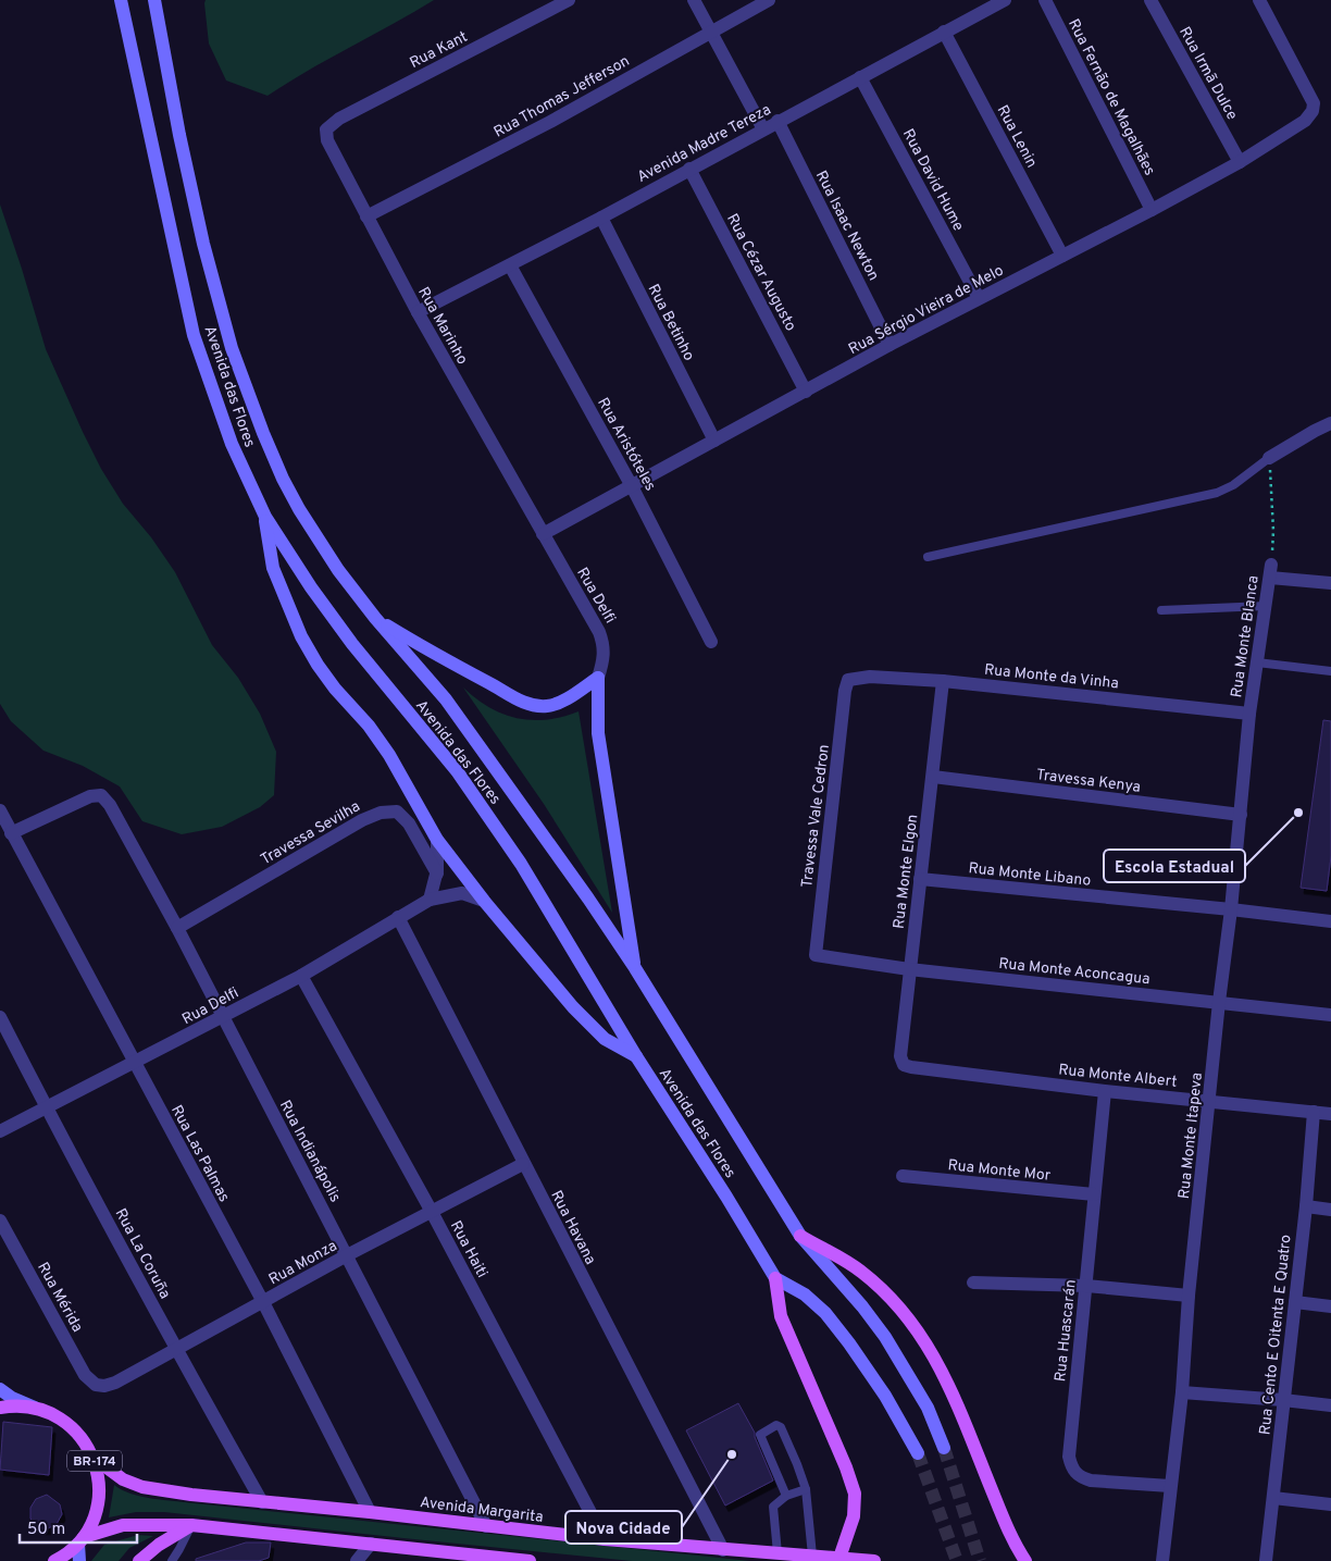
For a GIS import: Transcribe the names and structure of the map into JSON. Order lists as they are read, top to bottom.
{
  "streets": {
    "main road": ["Avenida das Flores", "BR-174", "Avenida Margarita"],
    "street": [
      "Rua Kant",
      "Rua Irmã Dulce",
      "Rua Thomas Jefferson",
      "Rua Fernão de Magalhães",
      "Rua Lenin",
      "Avenida Madre Tereza",
      "Rua David Hume",
      "Rua Isaac Newton",
      "Rua Cézar Augusto",
      "Rua Sérgio Vieira de Melo",
      "Rua Betinho",
      "Rua Marinho",
      "Rua Aristóteles",
      "Rua Delfi",
      "Rua Monte Blanca",
      "Rua Monte da Vinha",
      "Travessa Kenya",
      "Travessa Vale Cedron",
      "Travessa Sevilha",
      "Rua Monte Elgon",
      "Rua Monte Libano",
      "Rua Monte Aconcagua",
      "Rua Monte Albert",
      "Rua Monte Itapeva",
      "Rua Indianápolis",
      "Rua Las Palmas",
      "Rua Monte Mor",
      "Rua Havana",
      "Rua Haiti",
      "Rua La Coruña",
      "Rua Monza",
      "Rua Mérida",
      "Rua Huascarán",
      "Rua Cento E Oitenta E Quatro"
    ]
  },
  "crossings": [
    ["Rua Kant", "Rua Marinho"],
    ["Rua Irmã Dulce", "Rua Sérgio Vieira de Melo"],
    ["Rua Thomas Jefferson", "Rua Marinho"],
    ["Rua Fernão de Magalhães", "Rua Sérgio Vieira de Melo"],
    ["Rua Lenin", "Avenida Madre Tereza"],
    ["Rua Lenin", "Rua Sérgio Vieira de Melo"],
    ["Avenida Madre Tereza", "Rua David Hume"],
    ["Avenida Madre Tereza", "Rua Isaac Newton"],
    ["Avenida Madre Tereza", "Rua Cézar Augusto"],
    ["Avenida Madre Tereza", "Rua Betinho"],
    ["Avenida Madre Tereza", "Rua Marinho"],
    ["Avenida Madre Tereza", "Rua Aristóteles"],
    ["Rua David Hume", "Rua Sérgio Vieira de Melo"],
    ["Rua Isaac Newton", "Rua Sérgio Vieira de Melo"],
    ["Rua Cézar Augusto", "Rua Sérgio Vieira de Melo"],
    ["Rua Sérgio Vieira de Melo", "Rua Betinho"],
    ["Rua Sérgio Vieira de Melo", "Rua Marinho"],
    ["Rua Sérgio Vieira de Melo", "Rua Aristóteles"],
    ["Rua Sérgio Vieira de Melo", "Rua Delfi"],
    ["Rua Marinho", "Rua Delfi"],
    ["Rua Delfi", "Rua Indianápolis"],
    ["Rua Delfi", "Rua Las Palmas"],
    ["Rua Delfi", "Rua Havana"],
    ["Rua Delfi", "Rua Haiti"],
    ["Rua Delfi", "Rua La Coruña"],
    ["Rua Monte Blanca", "Rua Monte da Vinha"],
    ["Rua Monte Blanca", "Rua Monte Itapeva"],
    ["Rua Monte da Vinha", "Travessa Vale Cedron"],
    ["Rua Monte da Vinha", "Rua Monte Elgon"],
    ["Rua Monte da Vinha", "Rua Monte Itapeva"],
    ["Travessa Kenya", "Rua Monte Elgon"],
    ["Travessa Kenya", "Rua Monte Itapeva"],
    ["Travessa Vale Cedron", "Rua Monte Aconcagua"],
    ["Travessa Sevilha", "Rua Indianápolis"],
    ["Rua Monte Elgon", "Rua Monte Libano"],
    ["Rua Monte Elgon", "Rua Monte Aconcagua"],
    ["Rua Monte Elgon", "Rua Monte Albert"],
    ["Rua Monte Libano", "Rua Monte Itapeva"],
    ["Rua Monte Aconcagua", "Rua Monte Itapeva"],
    ["Rua Monte Albert", "Rua Monte Itapeva"],
    ["Rua Monte Albert", "Rua Huascarán"],
    ["Rua Monte Albert", "Rua Cento E Oitenta E Quatro"],
    ["Rua Monte Itapeva", "Rua Huascarán"],
    ["Rua Indianápolis", "Rua Las Palmas"],
    ["Rua Indianápolis", "Rua Monza"],
    ["Rua Indianápolis", "Avenida Margarita"],
    ["Rua Las Palmas", "Rua Monza"],
    ["Rua Las Palmas", "Avenida Margarita"],
    ["Rua Monte Mor", "Rua Huascarán"],
    ["Rua Havana", "Rua Monza"],
    ["Rua Havana", "Avenida Margarita"],
    ["Rua Haiti", "Rua Monza"],
    ["Rua Haiti", "Avenida Margarita"],
    ["Rua La Coruña", "Rua Monza"],
    ["Rua La Coruña", "Avenida Margarita"],
    ["Rua Monza", "Rua Mérida"],
    ["BR-174", "Avenida Margarita"]
  ],
  "places": ["Escola Estadual", "Nova Cidade"],
  "scale_bar": "50 m"
}
